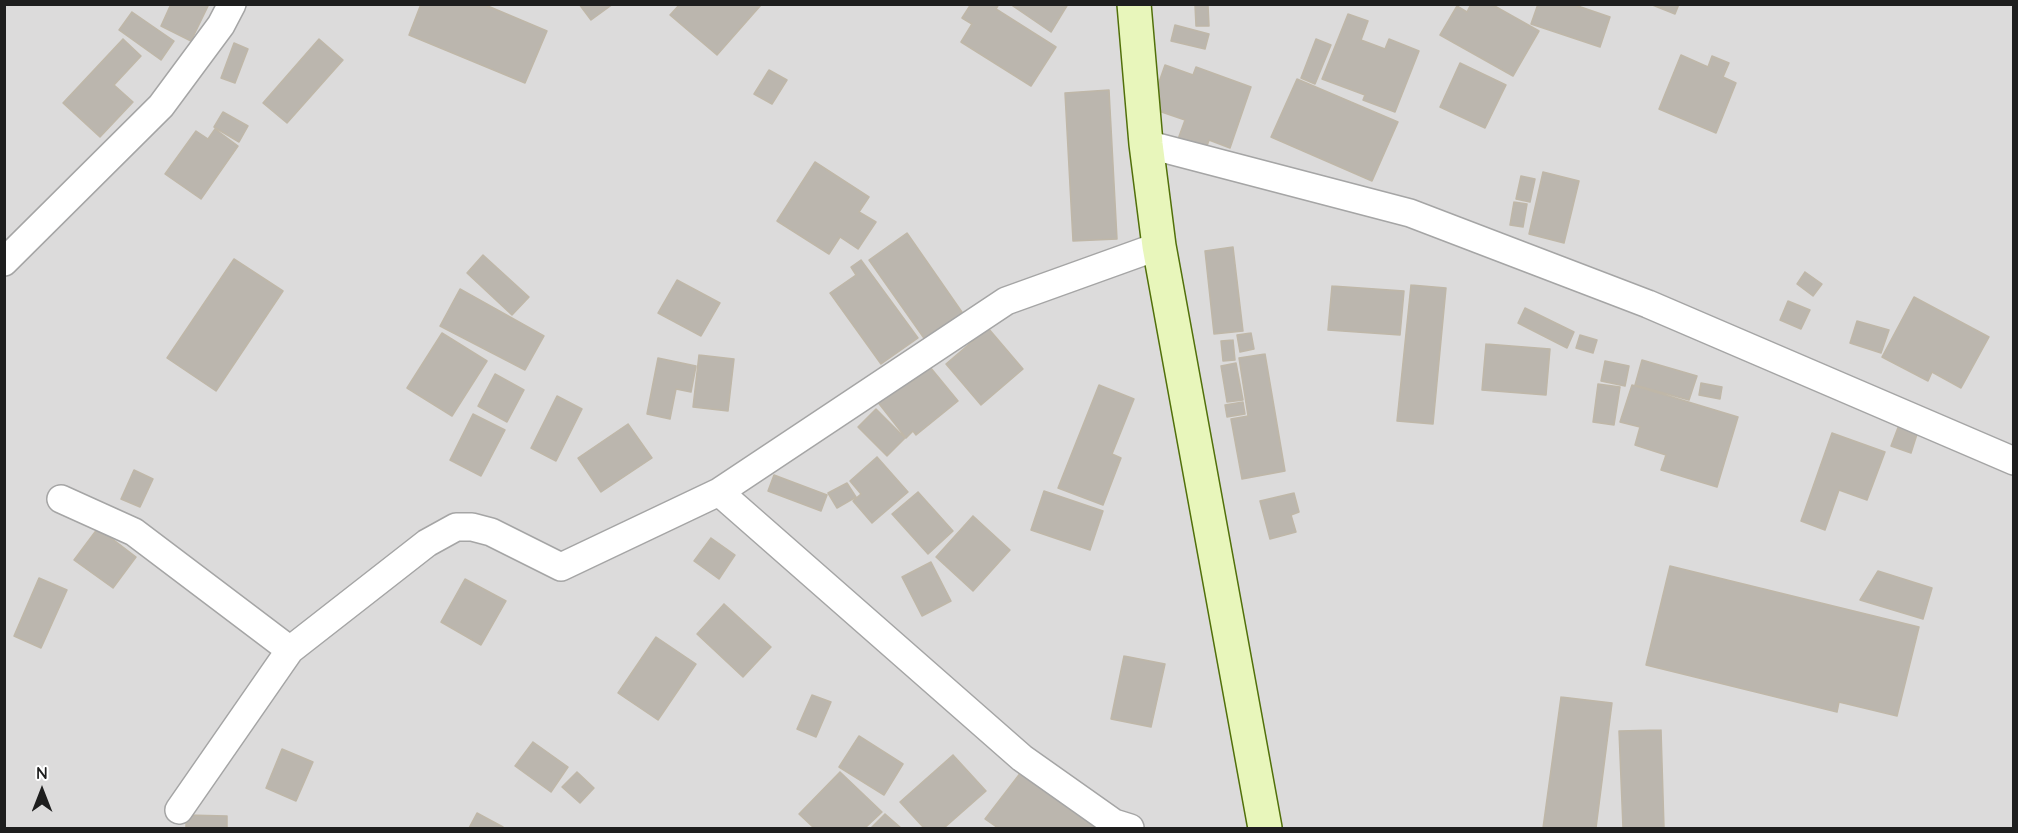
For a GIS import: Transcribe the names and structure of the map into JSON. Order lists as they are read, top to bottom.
{
  "north": "top"
}
